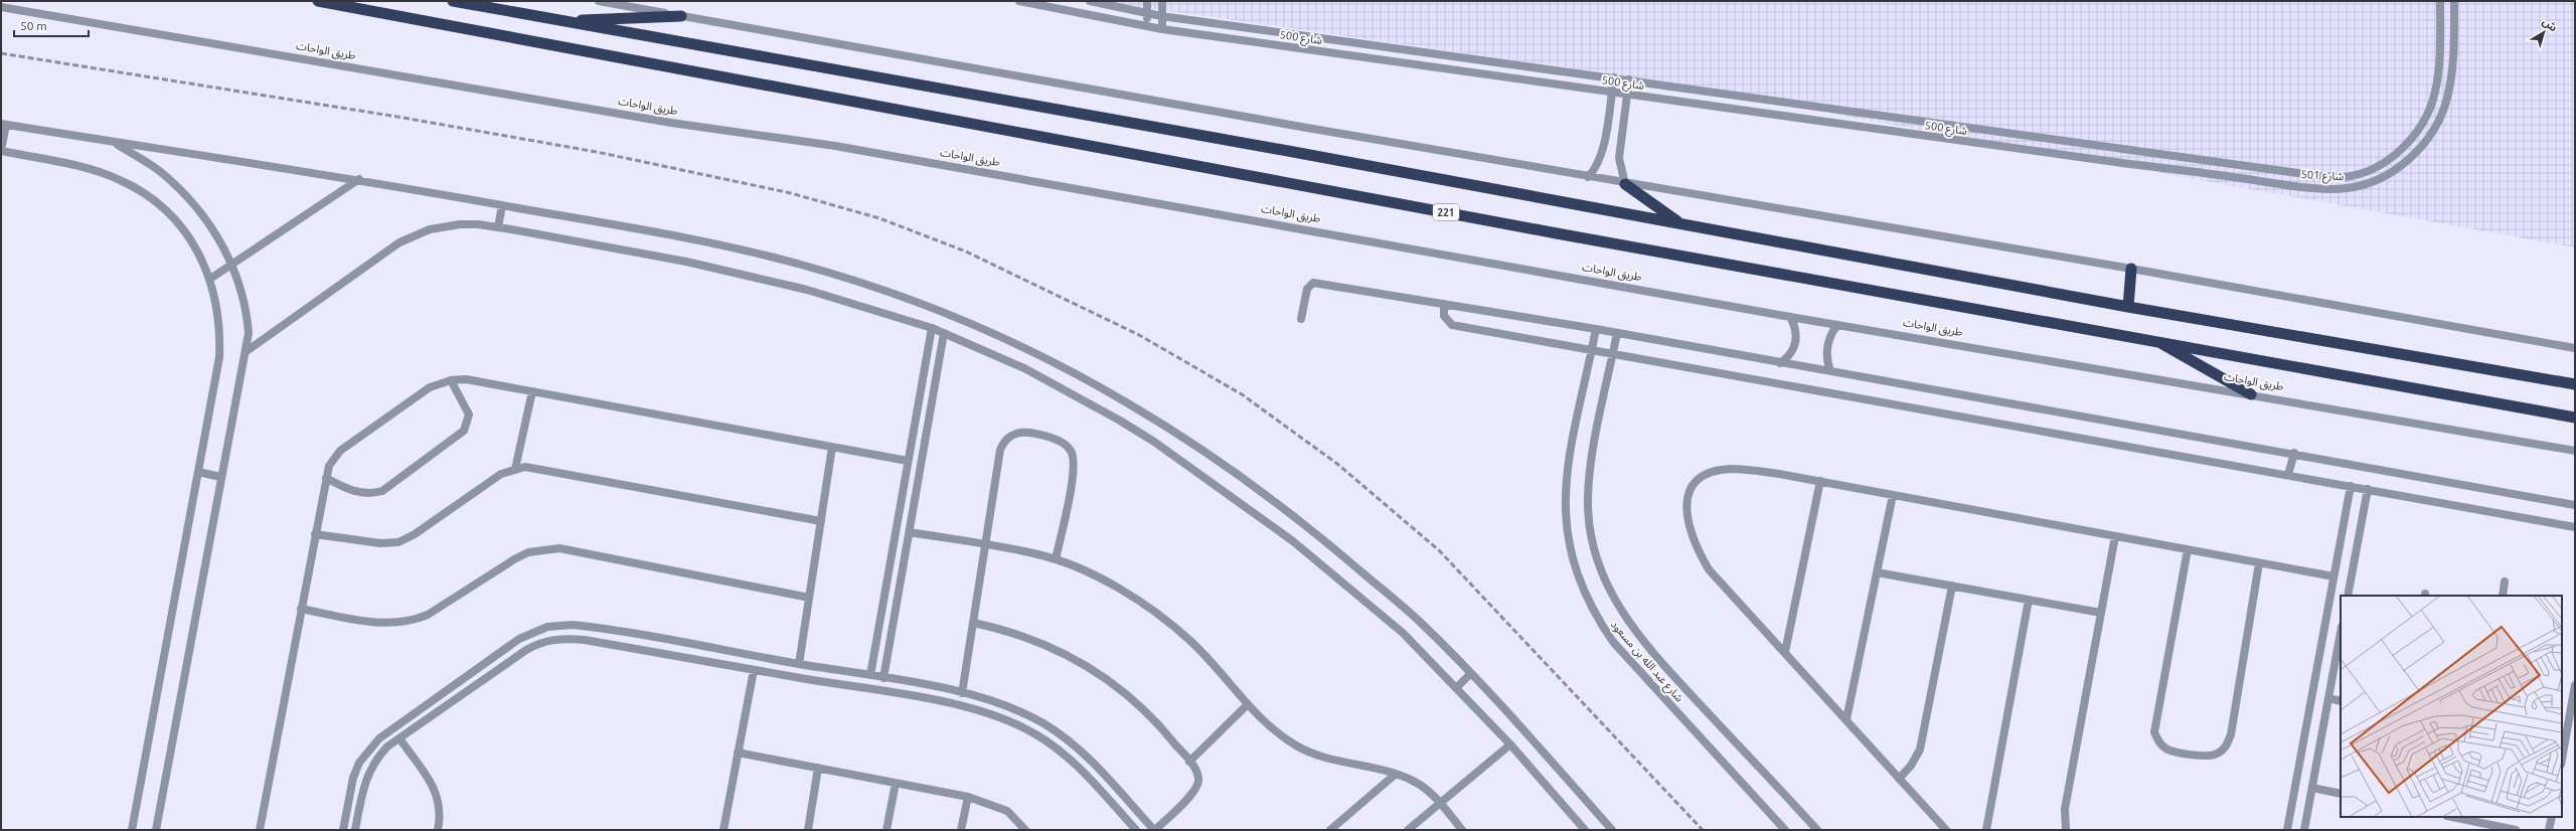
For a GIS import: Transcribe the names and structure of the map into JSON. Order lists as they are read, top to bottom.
{
  "streets": {
    "highway": ["طريق الواحات", "221"],
    "street": ["شارع 500", "شارع 501", "شارع عبد الله بن مسعود"]
  },
  "crossings": [
    ["شارع 500", "شارع 501"]
  ],
  "scale_bar": "50 m",
  "north": "top right"
}
